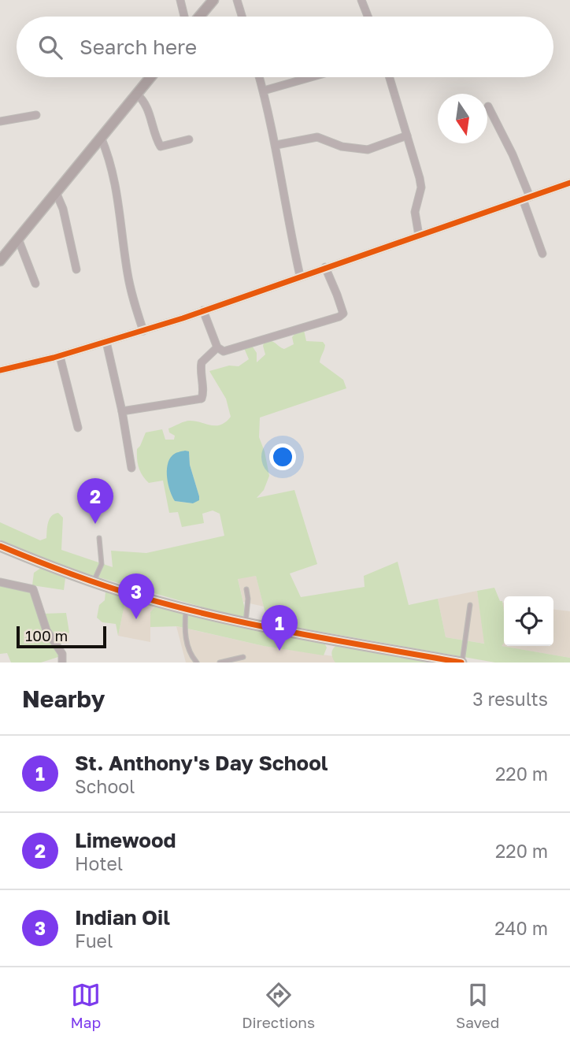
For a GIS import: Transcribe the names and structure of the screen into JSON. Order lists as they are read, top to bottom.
{
  "scale_bar": "100 m",
  "north": "bottom",
  "page": {
    "search": "Search here",
    "pins": ["2", "3", "1"],
    "scale": "100 m",
    "heading": ["Nearby", "3 results"],
    "list": [
      {
        "mark": "1",
        "name": "St. Anthony's Day School",
        "note": "School",
        "value": "220 m"
      },
      {
        "mark": "2",
        "name": "Limewood",
        "note": "Hotel",
        "value": "220 m"
      },
      {
        "mark": "3",
        "name": "Indian Oil",
        "note": "Fuel",
        "value": "240 m"
      }
    ],
    "nav": ["Map", "Directions", "Saved"]
  }
}
